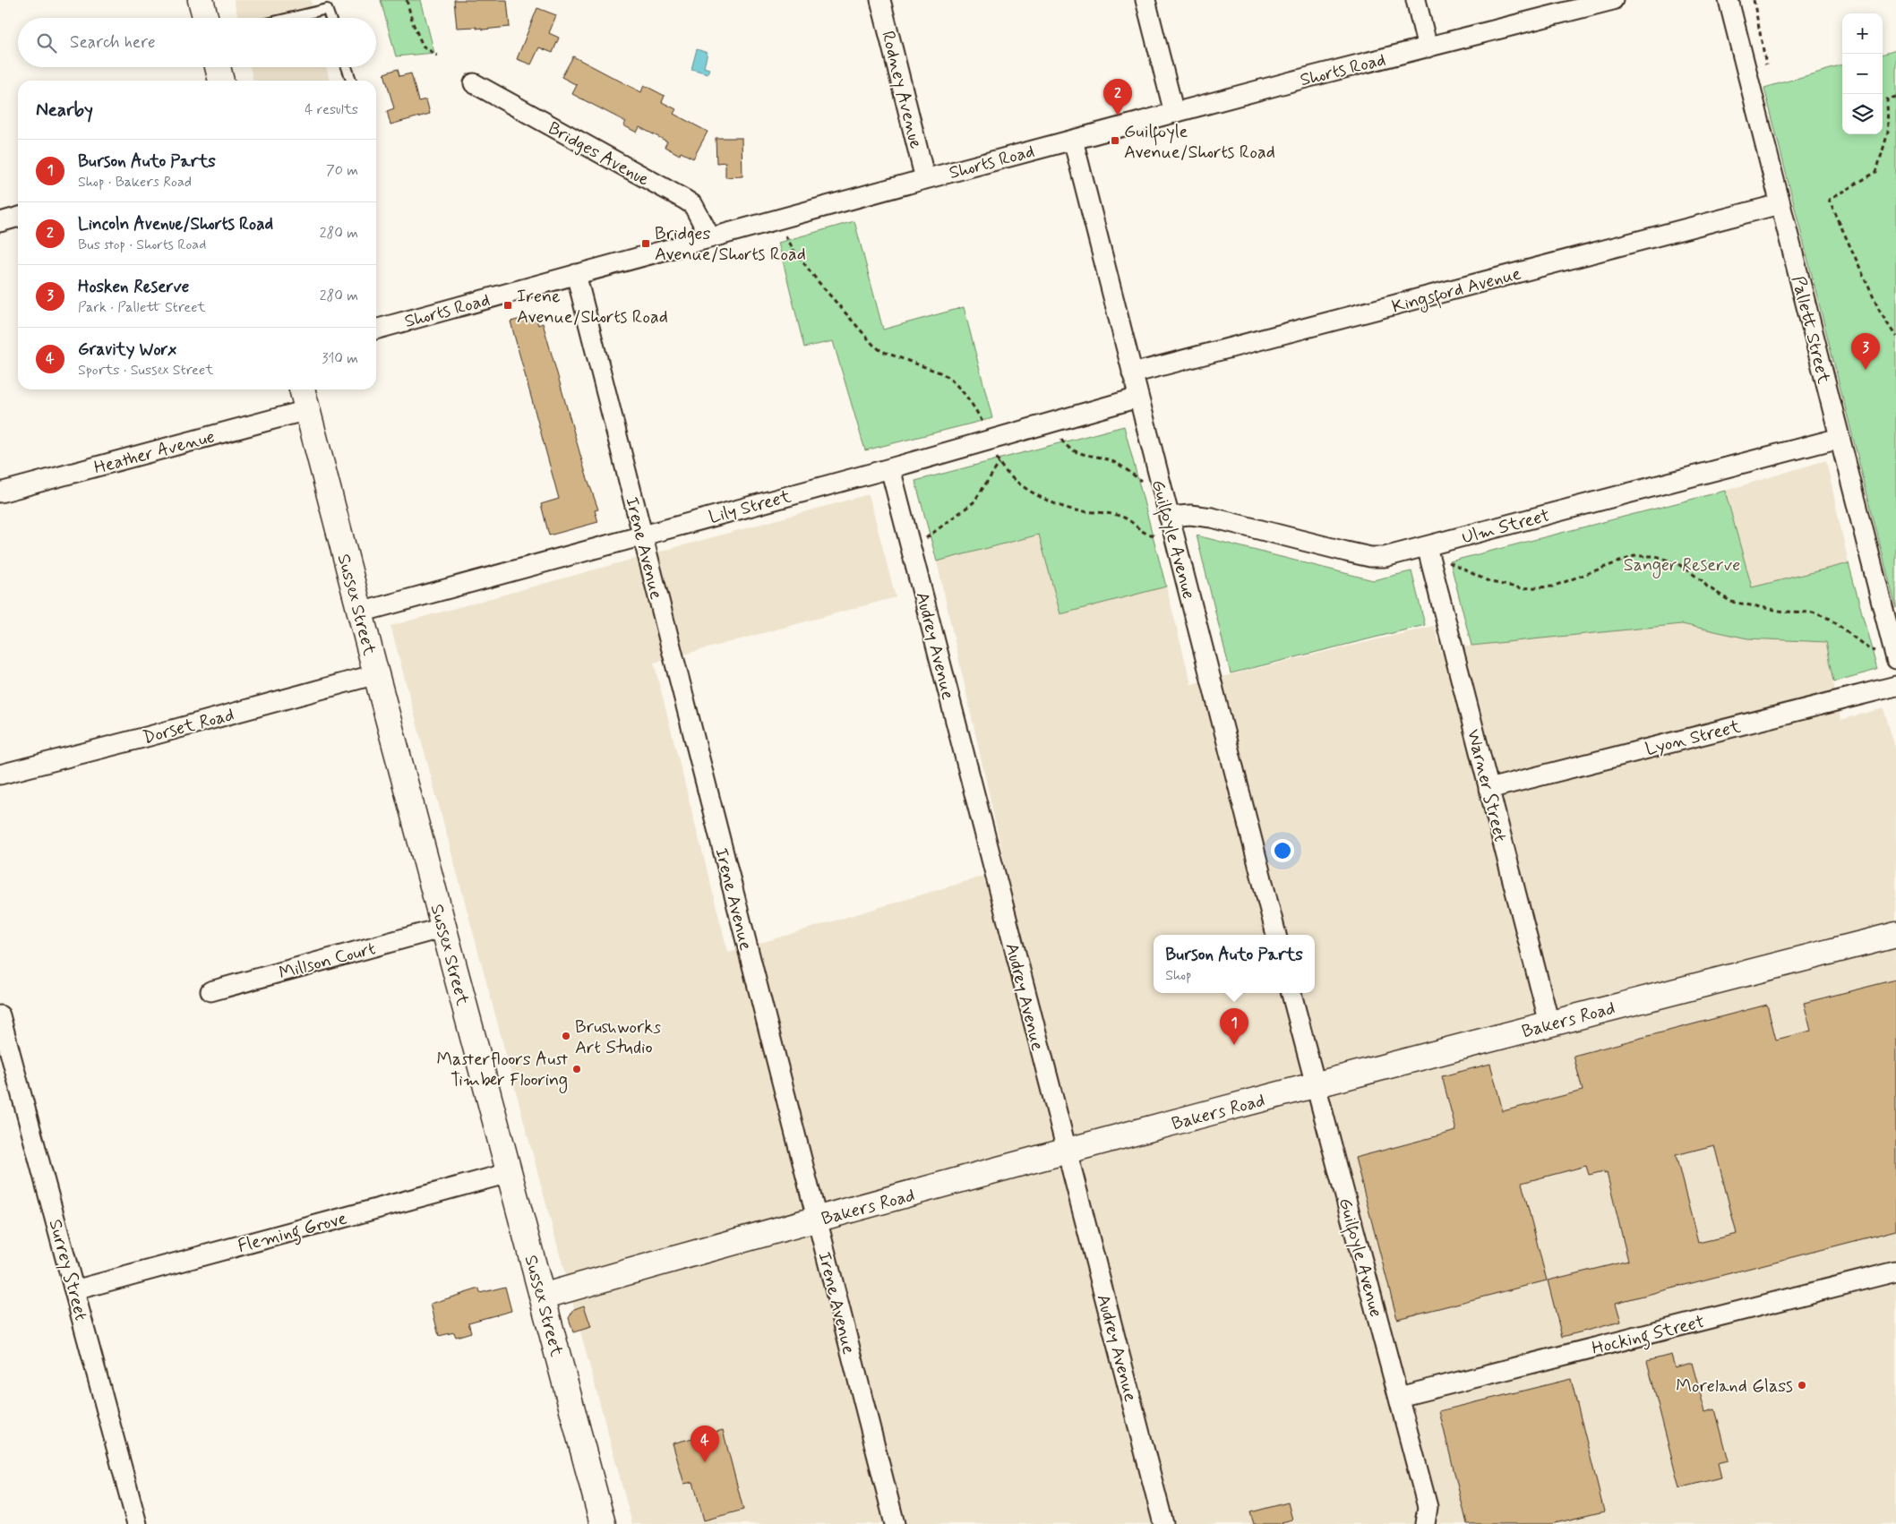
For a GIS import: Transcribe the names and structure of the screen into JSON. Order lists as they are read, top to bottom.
{
  "streets": {
    "street": [
      "Shorts Road",
      "Rodney Avenue",
      "Bridges Avenue",
      "Kingsford Avenue",
      "Pallett Street",
      "Heather Avenue",
      "Lily Street",
      "Ulm Street",
      "Guilfoyle Avenue",
      "Irene Avenue",
      "Sussex Street",
      "Audrey Avenue",
      "Dorset Road",
      "Lyon Street",
      "Warner Street",
      "Millson Court",
      "Bakers Road",
      "Fleming Grove",
      "Surrey Street",
      "Hocking Street"
    ]
  },
  "crossings": [
    ["Shorts Road", "Rodney Avenue"],
    ["Shorts Road", "Bridges Avenue"],
    ["Shorts Road", "Guilfoyle Avenue"],
    ["Shorts Road", "Irene Avenue"],
    ["Kingsford Avenue", "Pallett Street"],
    ["Kingsford Avenue", "Guilfoyle Avenue"],
    ["Pallett Street", "Ulm Street"],
    ["Heather Avenue", "Sussex Street"],
    ["Lily Street", "Guilfoyle Avenue"],
    ["Lily Street", "Irene Avenue"],
    ["Lily Street", "Sussex Street"],
    ["Lily Street", "Audrey Avenue"],
    ["Ulm Street", "Guilfoyle Avenue"],
    ["Ulm Street", "Warner Street"],
    ["Guilfoyle Avenue", "Bakers Road"],
    ["Guilfoyle Avenue", "Hocking Street"],
    ["Irene Avenue", "Bakers Road"],
    ["Sussex Street", "Dorset Road"],
    ["Sussex Street", "Millson Court"],
    ["Sussex Street", "Bakers Road"],
    ["Sussex Street", "Fleming Grove"],
    ["Audrey Avenue", "Bakers Road"],
    ["Lyon Street", "Warner Street"],
    ["Warner Street", "Bakers Road"],
    ["Fleming Grove", "Surrey Street"]
  ],
  "parks": ["Sanger Reserve"],
  "places": {
    "transit": ["Guilfoyle Avenue/Shorts Road", "Bridges Avenue/Shorts Road", "Irene Avenue/Shorts Road"],
    "other": ["Brushworks Art Studio", "Masterfloors Aust Timber Flooring", "Moreland Glass"]
  },
  "page": {
    "map_buttons": ["+", "−"],
    "search": "Search here",
    "pins": [
      "2",
      "3",
      "1",
      "4"
    ],
    "heading": ["Nearby", "4 results"],
    "list": [
      {
        "mark": "1",
        "name": "Burson Auto Parts",
        "note": "Shop · Bakers Road",
        "value": "70 m"
      },
      {
        "mark": "2",
        "name": "Lincoln Avenue/Shorts Road",
        "note": "Bus stop · Shorts Road",
        "value": "280 m"
      },
      {
        "mark": "3",
        "name": "Hosken Reserve",
        "note": "Park · Pallett Street",
        "value": "280 m"
      },
      {
        "mark": "4",
        "name": "Gravity Worx",
        "note": "Sports · Sussex Street",
        "value": "310 m"
      }
    ],
    "popup": ["Burson Auto Parts", "Shop"]
  }
}
